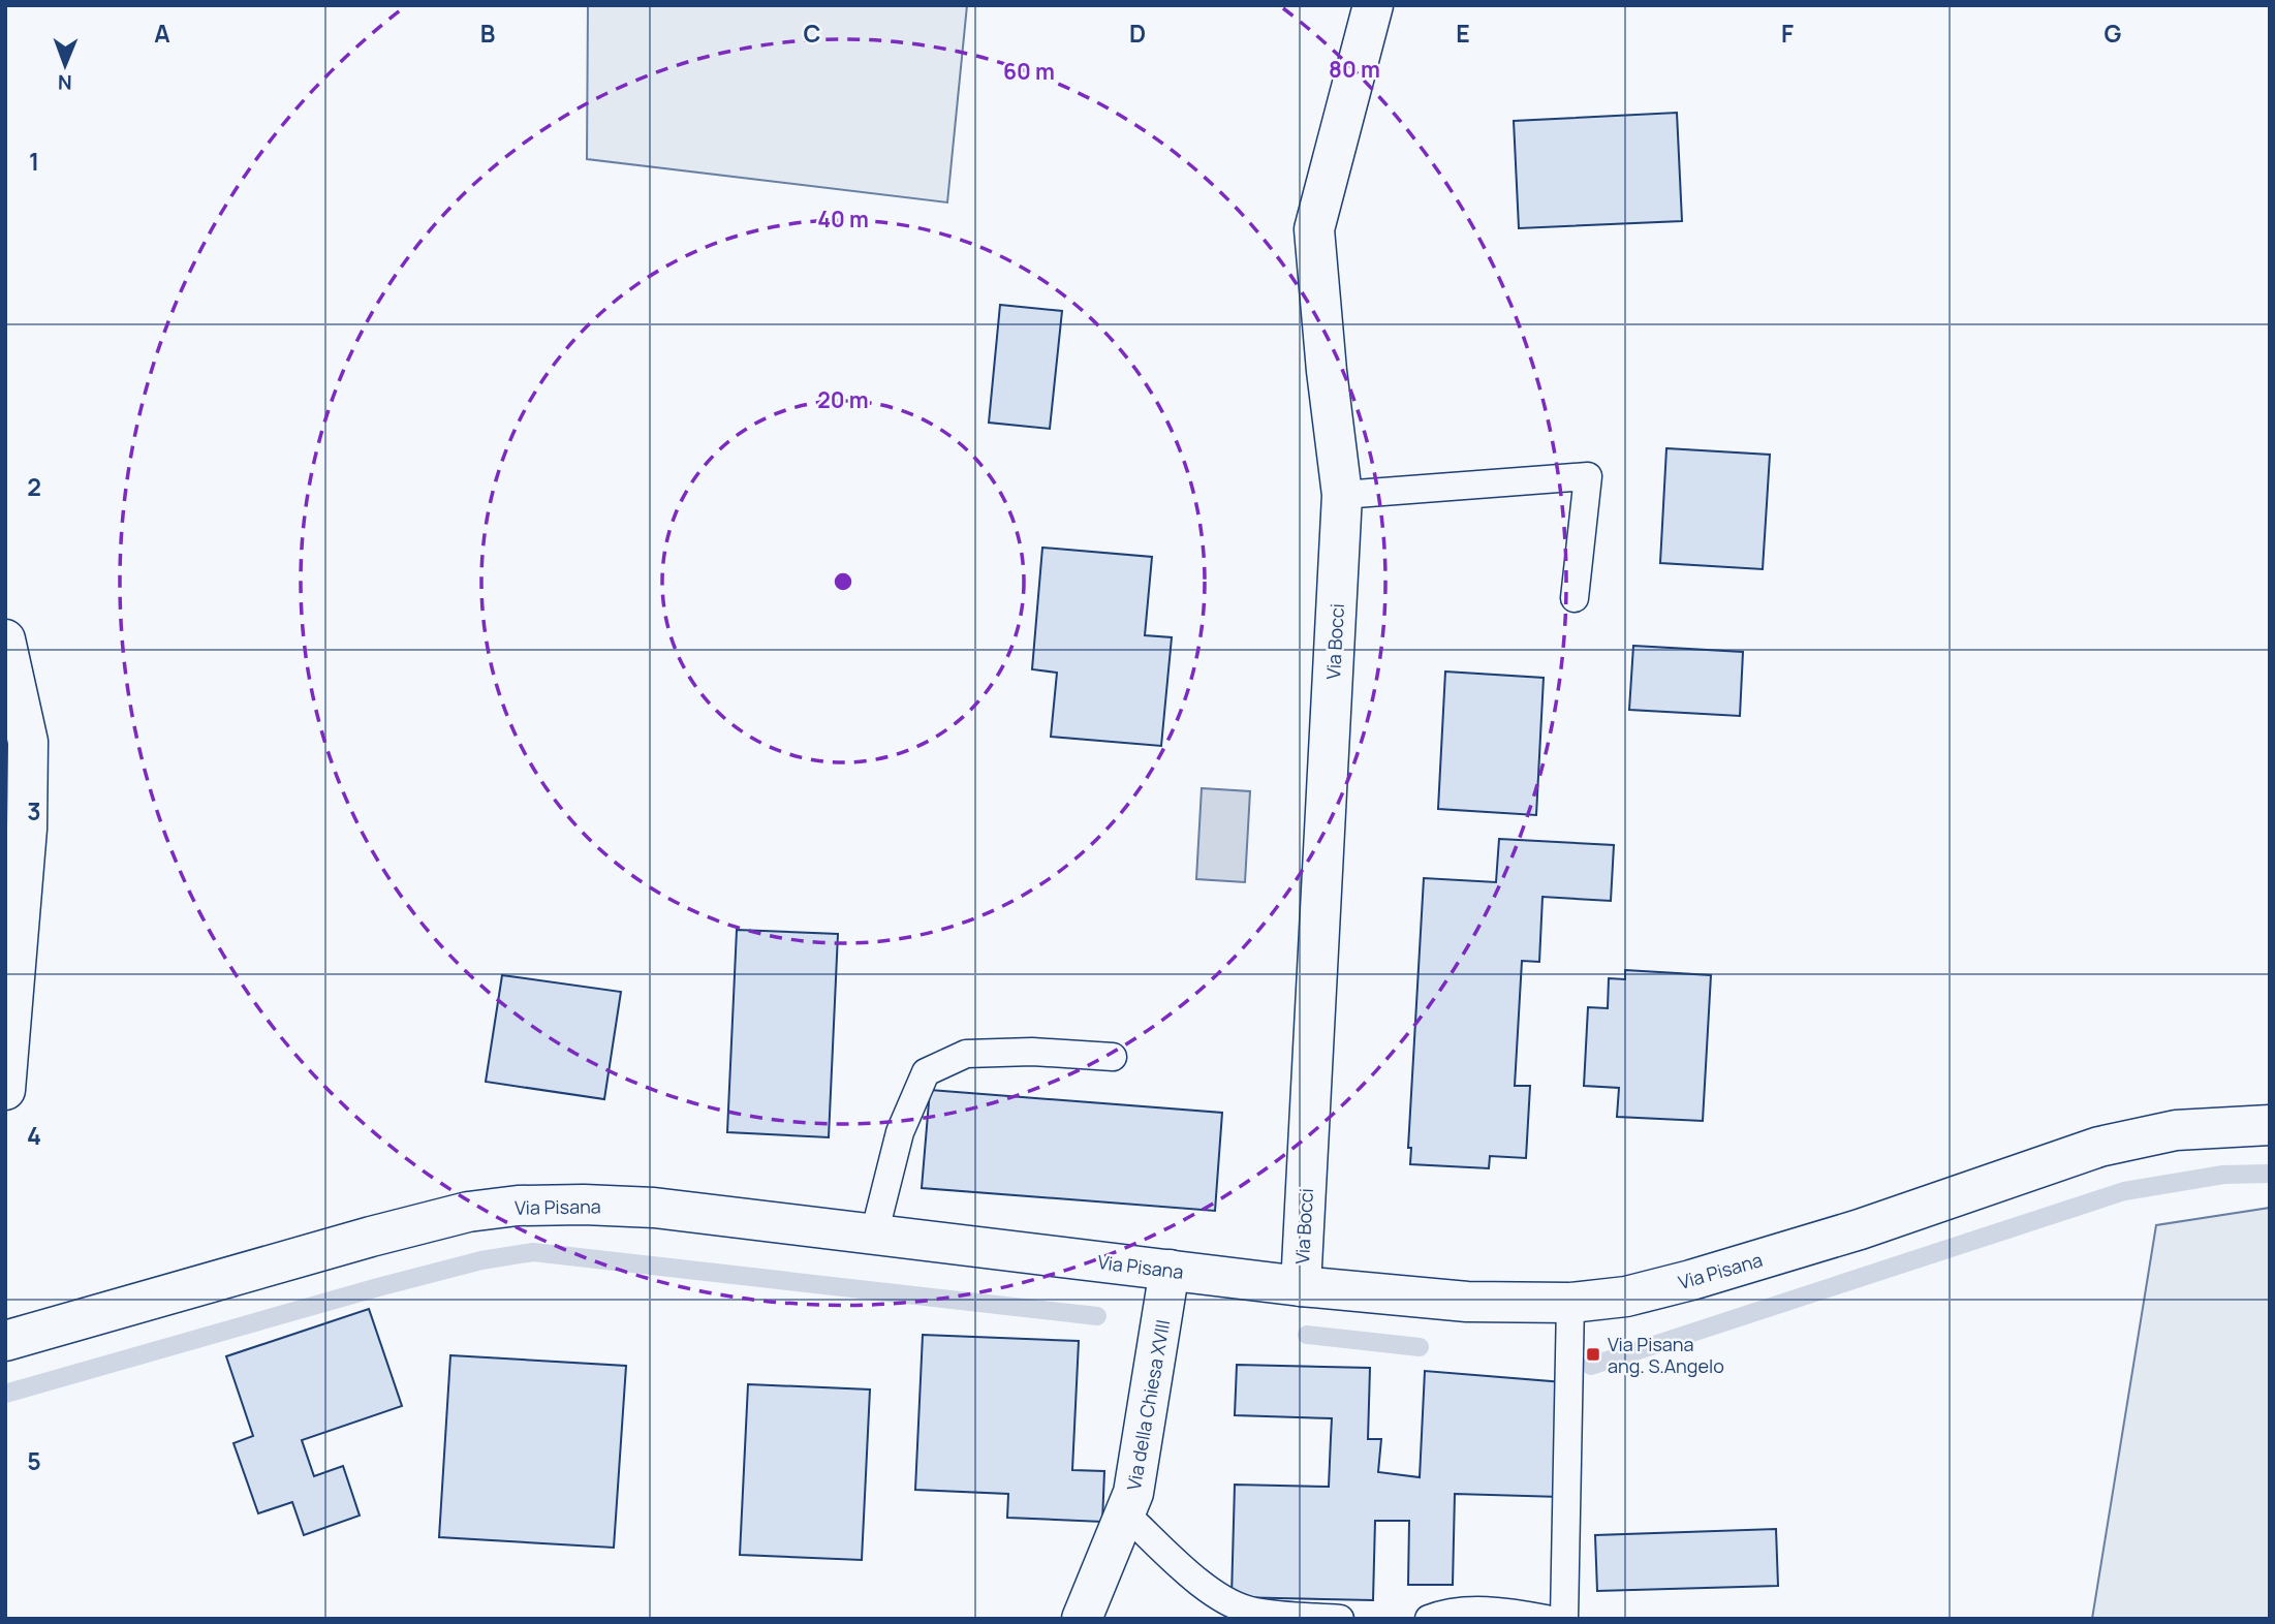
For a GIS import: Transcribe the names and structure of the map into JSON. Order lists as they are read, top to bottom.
{
  "streets": {
    "main road": ["Via Bocci", "Via Pisana", "Via della Chiesa XVIII"]
  },
  "crossings": [
    ["Via Bocci", "Via Pisana"],
    ["Via Pisana", "Via della Chiesa XVIII"]
  ],
  "places": {
    "transit": ["Via Pisana ang. S.Angelo"]
  },
  "north": "bottom",
  "grid": {
    "columns": [
      "A",
      "B",
      "C",
      "D",
      "E",
      "F",
      "G"
    ],
    "rows": [
      "1",
      "2",
      "3",
      "4",
      "5"
    ]
  },
  "rings": [
    "80 m",
    "60 m",
    "40 m",
    "20 m"
  ]
}
